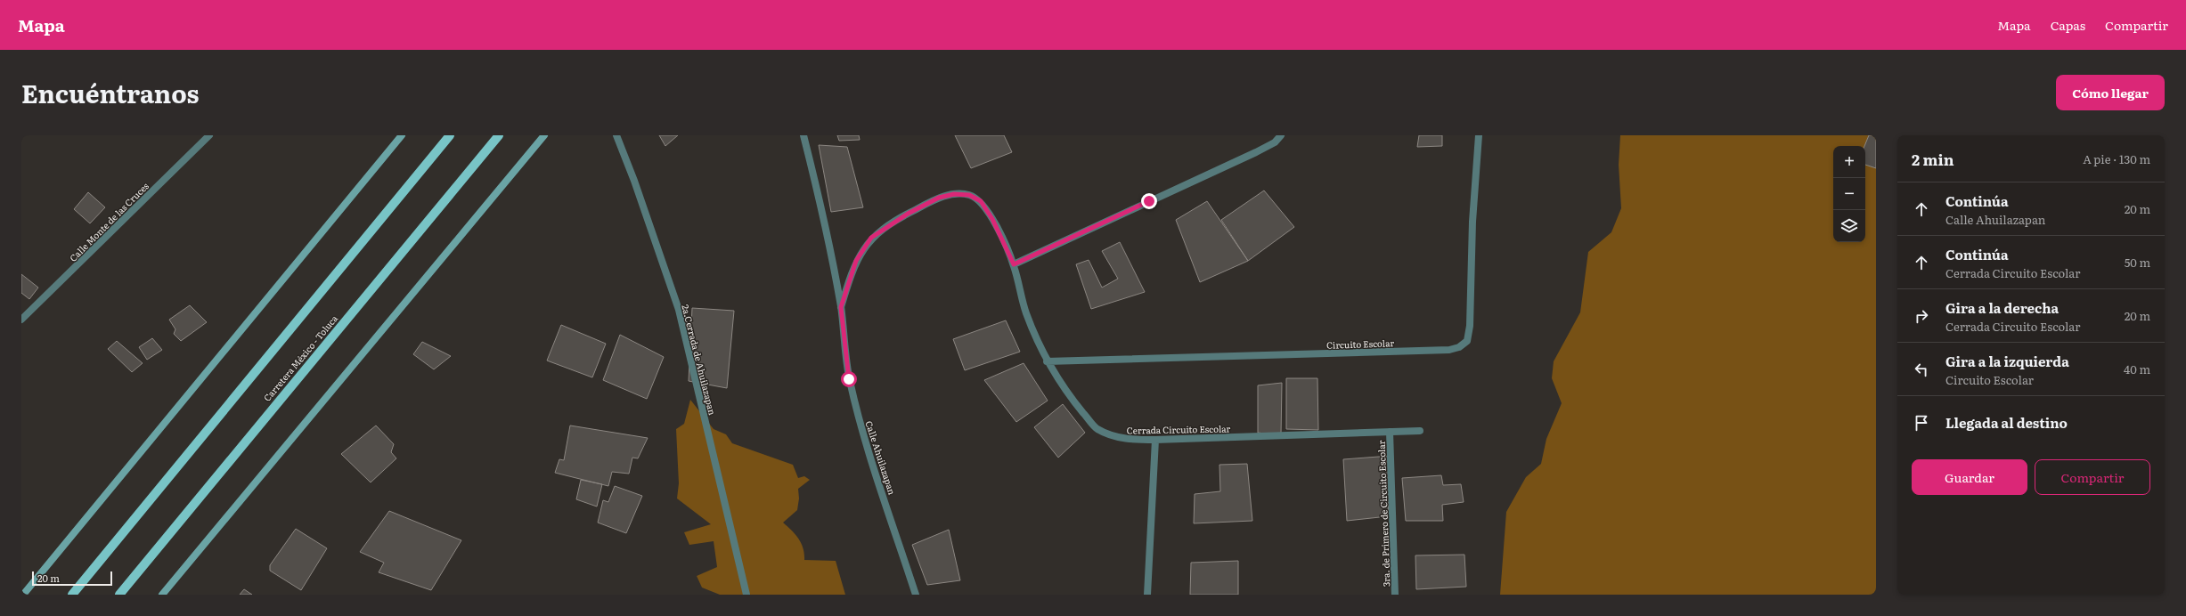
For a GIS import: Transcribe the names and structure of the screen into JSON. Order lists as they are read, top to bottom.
{
  "streets": {
    "main road": ["Carretera México - Toluca"],
    "street": [
      "Calle Monte de las Cruces",
      "Circuito Escolar",
      "2a.Cerrada de Ahuilazapan",
      "Cerrada Circuito Escolar",
      "Calle Ahuilazapan",
      "3ra. de Primero de Circuito Escolar"
    ]
  },
  "crossings": [
    ["Circuito Escolar", "Cerrada Circuito Escolar"],
    ["Cerrada Circuito Escolar", "Calle Ahuilazapan"],
    ["Cerrada Circuito Escolar", "3ra. de Primero de Circuito Escolar"]
  ],
  "scale_bar": "20 m",
  "page": {
    "header": "Mapa",
    "nav": ["Mapa", "Capas", "Compartir"],
    "title": "Encuéntranos",
    "buttons": [
      "Cómo llegar",
      ["Guardar", "Compartir"]
    ],
    "heading": ["2 min", "A pie · 130 m"],
    "map_buttons": ["+", "−"],
    "list": [
      ["Continúa", "Calle Ahuilazapan", "20 m"],
      ["Continúa", "Cerrada Circuito Escolar", "50 m"],
      ["Gira a la derecha", "Cerrada Circuito Escolar", "20 m"],
      ["Gira a la izquierda", "Circuito Escolar", "40 m"],
      "Llegada al destino"
    ],
    "scale": "20 m"
  }
}
